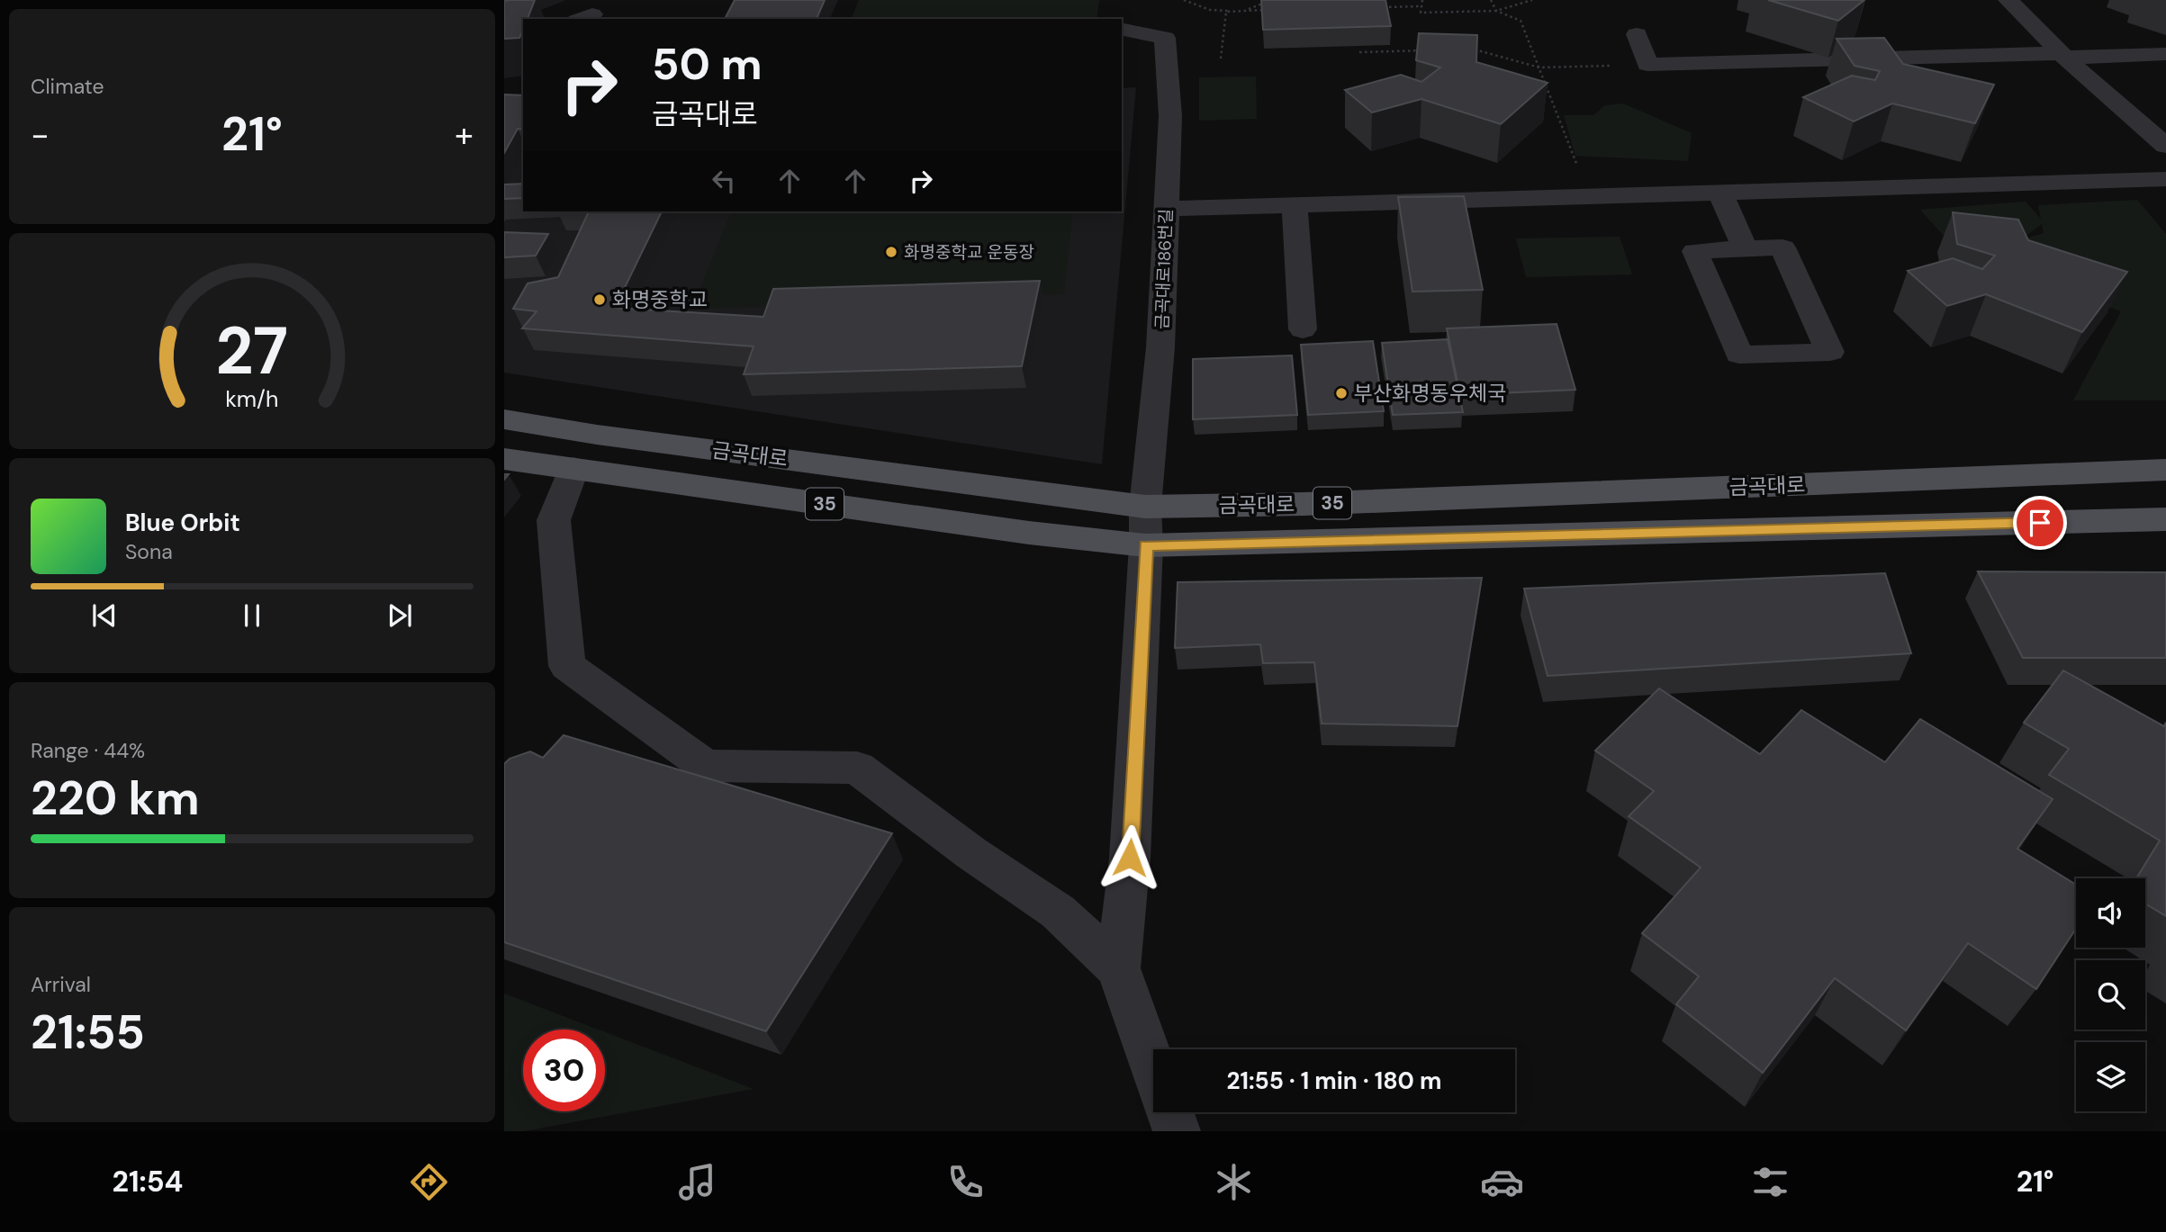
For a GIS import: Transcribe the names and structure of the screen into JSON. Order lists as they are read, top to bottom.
{
  "streets": {
    "main road": ["금곡대로", "35"],
    "street": ["금곡대로186번길"]
  },
  "crossings": [
    ["금곡대로186번길", "금곡대로"]
  ],
  "places": ["화명중학교 운동장", "화명중학교", "부산화명동우체국"],
  "page": {
    "tile": [
      "Climate",
      ["Range · 44%", "220 km"],
      ["Arrival", "21:55"]
    ],
    "turn": ["50 m", "금곡대로"],
    "heat": ["−", "21°", "+"],
    "song": ["Blue Orbit", "Sona"],
    "limit": "30",
    "trip": "21:55 · 1 min · 180 m",
    "tabs": ["21:54", "21°"],
    "gauge": ["27", "km/h"]
  }
}
